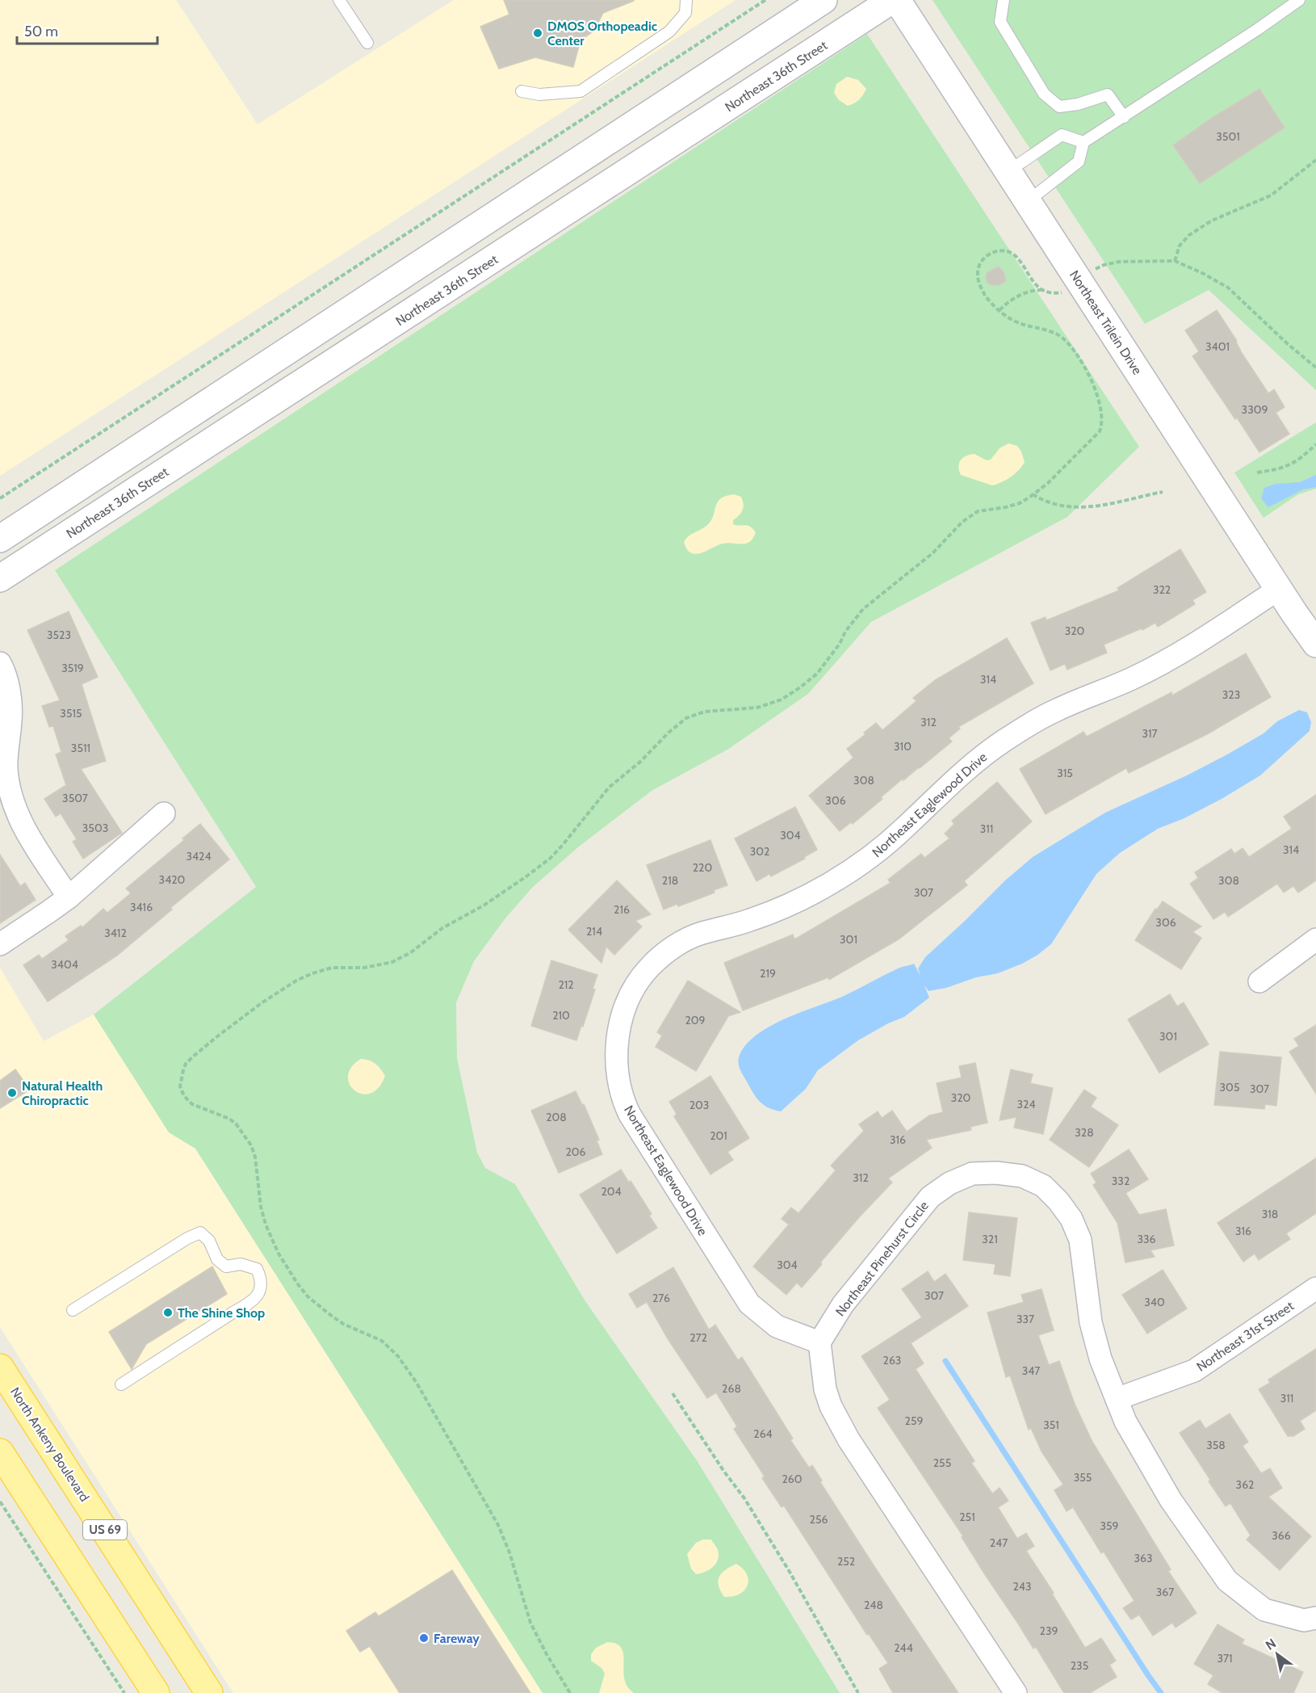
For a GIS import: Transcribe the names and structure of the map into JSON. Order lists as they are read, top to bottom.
{
  "streets": {
    "main road": [
      "Northeast 36th Street",
      "Northeast Trilein Drive",
      "North Ankeny Boulevard",
      "US 69"
    ],
    "street": ["Northeast Eaglewood Drive", "Northeast Pinehurst Circle", "Northeast 31st Street"]
  },
  "crossings": [
    ["Northeast Trilein Drive", "Northeast Eaglewood Drive"],
    ["Northeast Eaglewood Drive", "Northeast Pinehurst Circle"],
    ["Northeast Pinehurst Circle", "Northeast 31st Street"]
  ],
  "places": [
    "DMOS Orthopeadic Center",
    "Natural Health Chiropractic",
    "The Shine Shop",
    "Fareway"
  ],
  "house_numbers": [
    "3501",
    "3401",
    "3309",
    "322",
    "320",
    "3523",
    "3519",
    "314",
    "323",
    "3515",
    "312",
    "317",
    "310",
    "3511",
    "315",
    "308",
    "3507",
    "306",
    "3503",
    "311",
    "304",
    "314",
    "302",
    "3424",
    "220",
    "3420",
    "218",
    "308",
    "307",
    "3416",
    "216",
    "306",
    "214",
    "3412",
    "301",
    "3404",
    "219",
    "212",
    "210",
    "209",
    "301",
    "305",
    "307",
    "320",
    "324",
    "203",
    "208",
    "328",
    "201",
    "316",
    "206",
    "312",
    "332",
    "204",
    "318",
    "316",
    "321",
    "336",
    "304",
    "307",
    "276",
    "340",
    "337",
    "272",
    "263",
    "347",
    "268",
    "311",
    "259",
    "351",
    "264",
    "358",
    "255",
    "355",
    "260",
    "362",
    "251",
    "256",
    "359",
    "366",
    "247",
    "363",
    "252",
    "243",
    "367",
    "248",
    "239",
    "244",
    "371",
    "235"
  ],
  "scale_bar": "50 m",
  "north": "top left"
}
